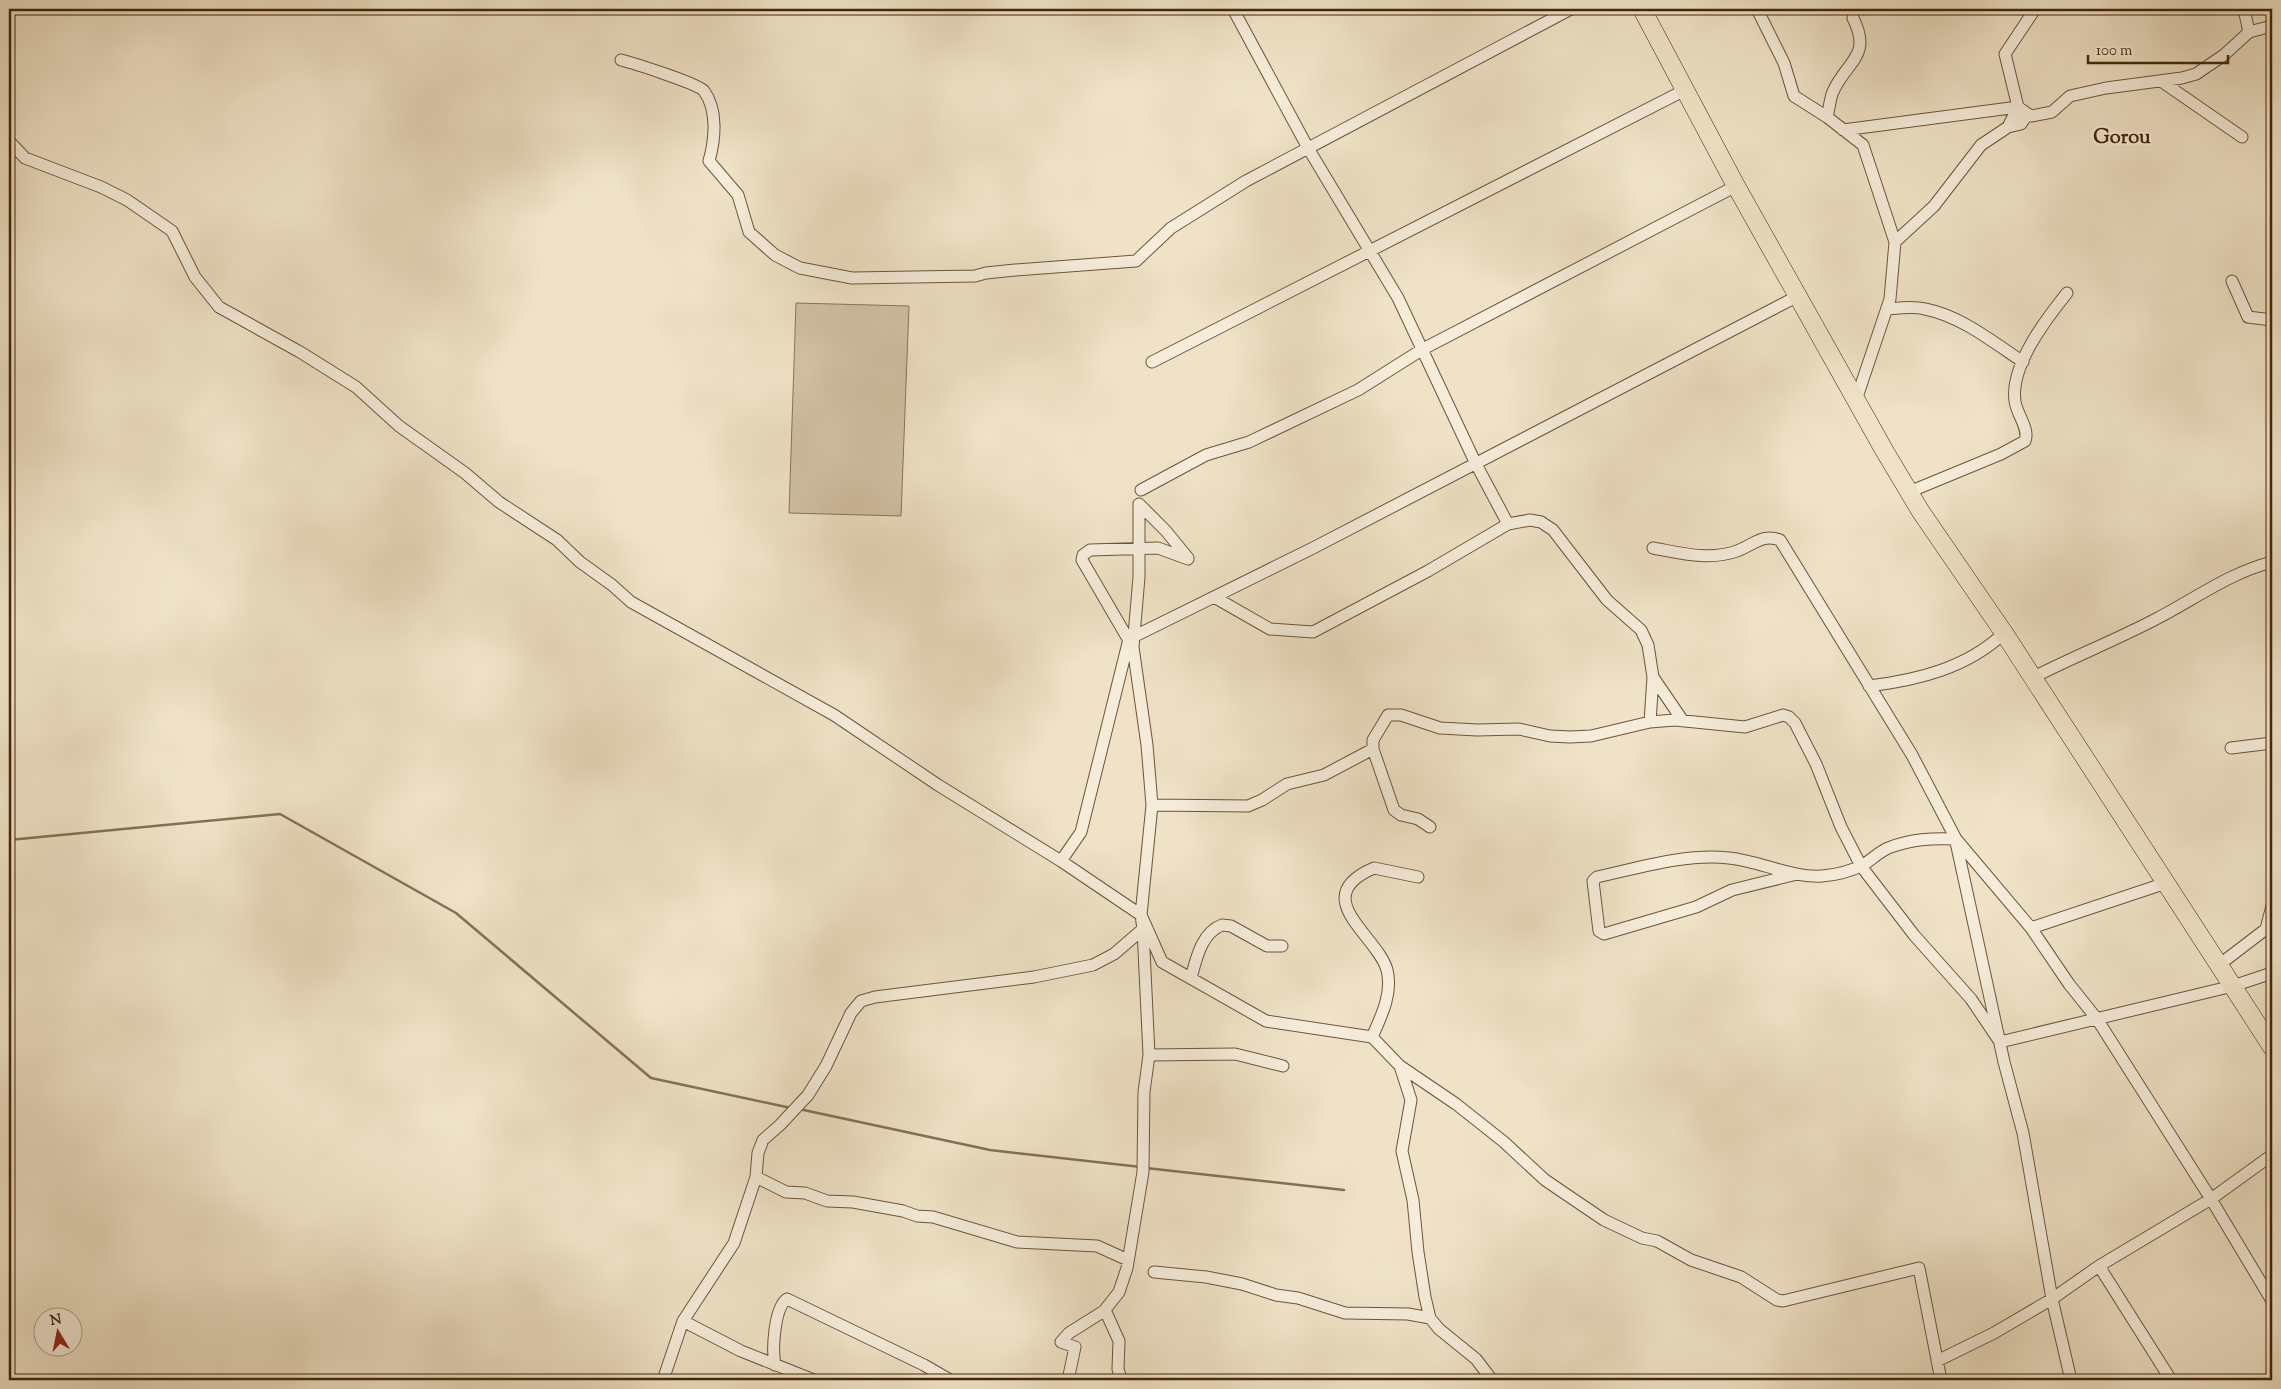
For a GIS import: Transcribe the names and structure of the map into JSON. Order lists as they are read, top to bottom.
{
  "districts": ["Gorou"],
  "scale_bar": "100 m",
  "north": "top"
}
